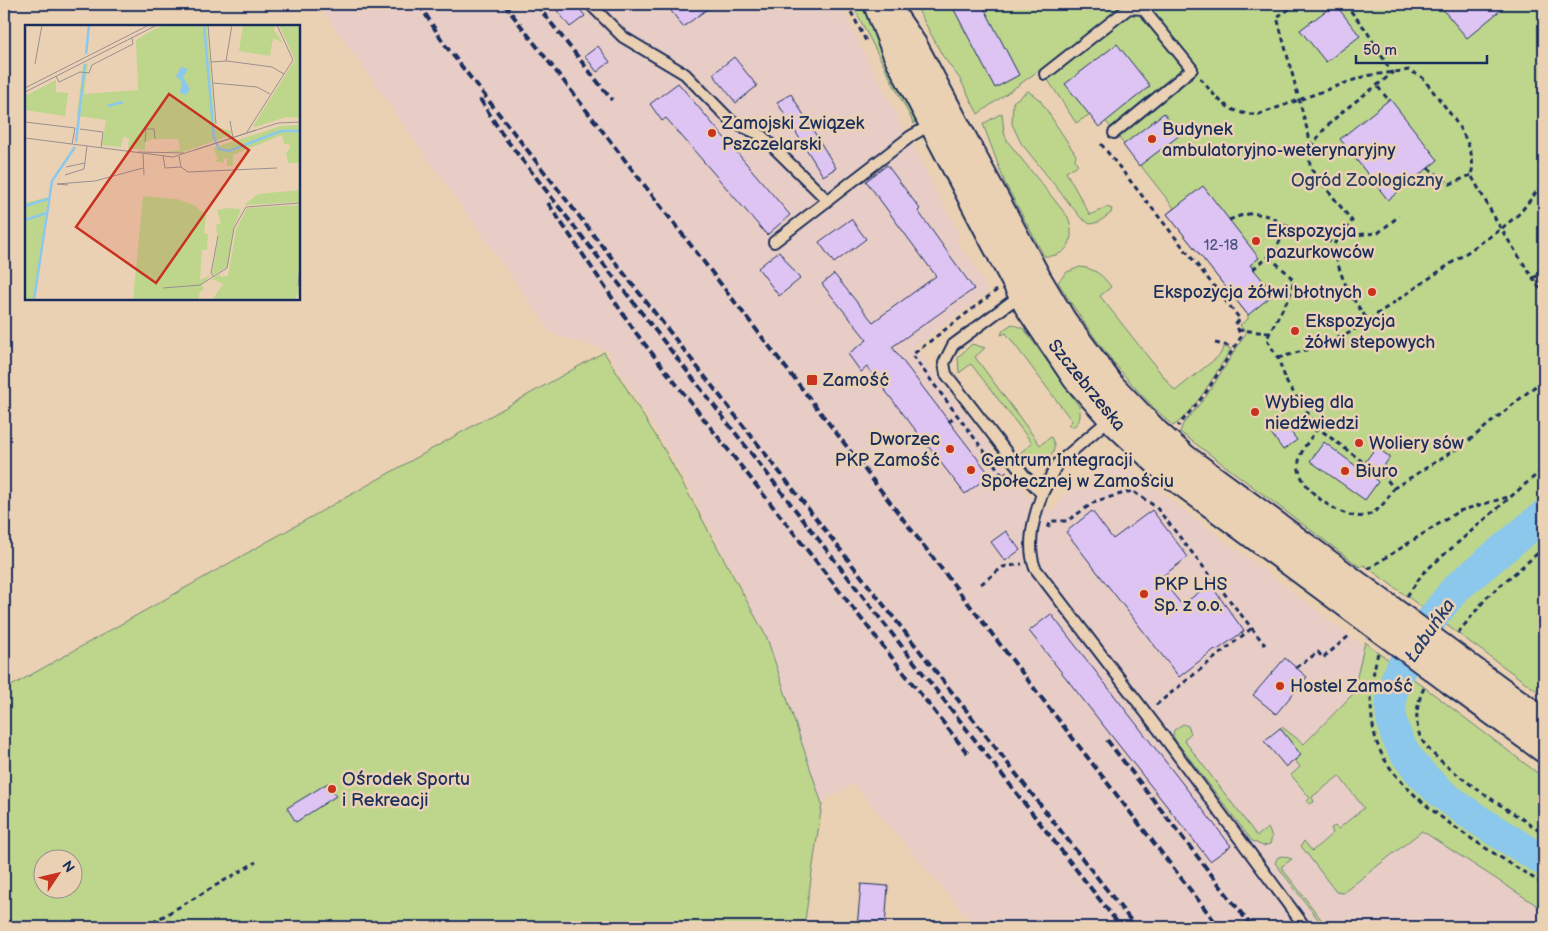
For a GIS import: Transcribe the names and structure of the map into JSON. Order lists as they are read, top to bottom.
{
  "streets": {
    "street": ["Szczebrzeska"]
  },
  "water": ["Łabuńka"],
  "parks": ["Ogród Zoologiczny"],
  "places": {
    "other": [
      "Zamojski Związek Pszczelarski",
      "Budynek ambulatoryjno-weterynaryjny",
      "Ekspozycja pazurkowców",
      "Ekspozycja żółwi błotnych",
      "Ekspozycja żółwi stepowych",
      "Wybieg dla niedźwiedzi",
      "Woliery sów",
      "Dworzec PKP Zamość",
      "Centrum Integracji Społecznej w Zamościu",
      "Biuro",
      "PKP LHS Sp. z o.o.",
      "Hostel Zamość",
      "Ośrodek Sportu i Rekreacji"
    ],
    "transit": ["Zamość"]
  },
  "house_numbers": ["12-18"],
  "scale_bar": "50 m",
  "north": "top right"
}
